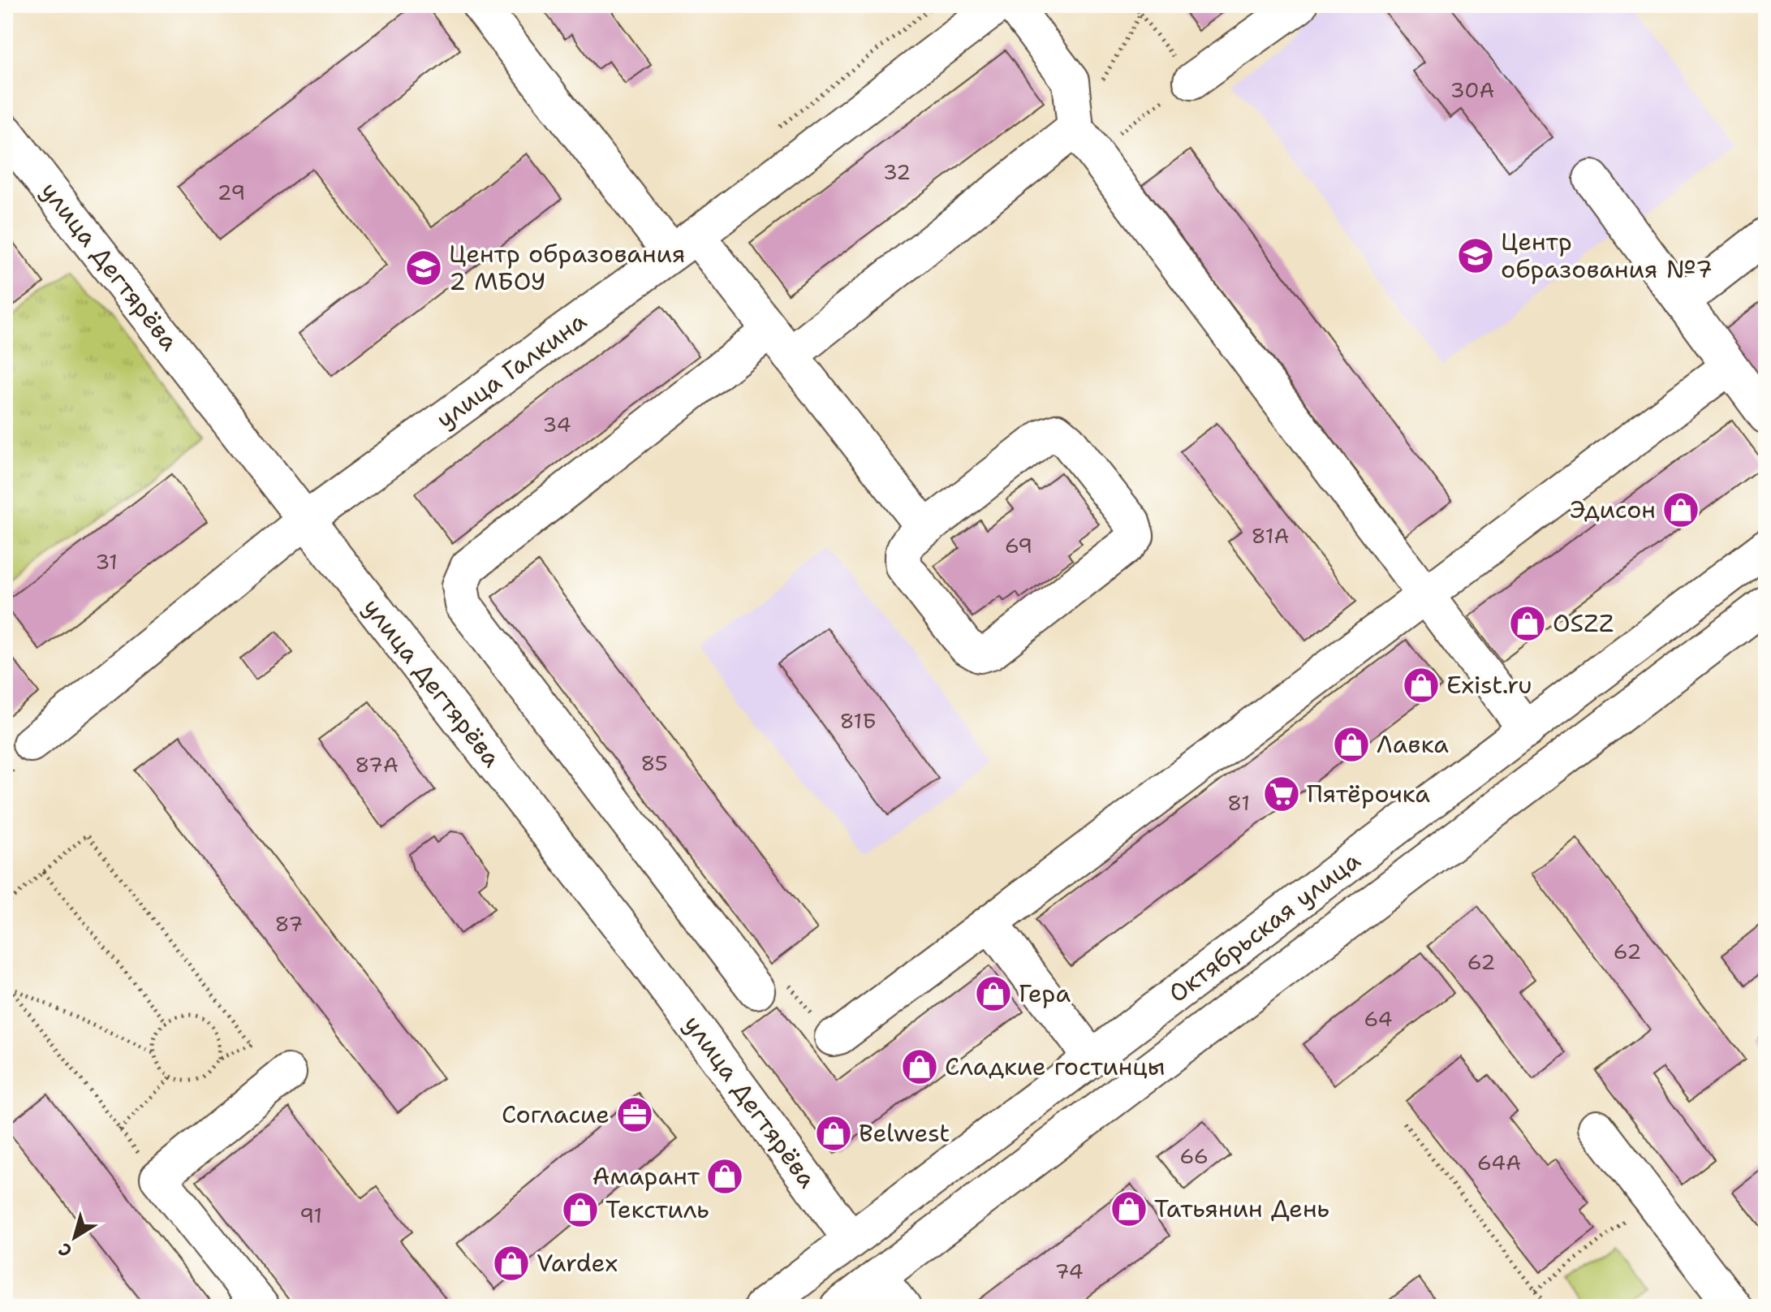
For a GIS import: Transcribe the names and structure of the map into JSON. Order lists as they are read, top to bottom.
{
  "streets": {
    "street": ["улица Дегтярёва", "улица Галкина", "Октябрьская улица"]
  },
  "crossings": [
    ["улица Дегтярёва", "улица Галкина"],
    ["улица Дегтярёва", "Октябрьская улица"]
  ],
  "places": {
    "school or university": ["Центр образования №7", "Центр образования 2 МБОУ"],
    "shop": [
      "Эдисон",
      "OSZZ",
      "Exist.ru",
      "Лавка",
      "Гера",
      "Сладкие гостинцы",
      "Belwest",
      "Амарант",
      "Татьянин День",
      "Текстиль",
      "Vardex"
    ],
    "supermarket": ["Пятёрочка"],
    "office": ["Согласие"]
  },
  "house_numbers": [
    "30А",
    "32",
    "29",
    "34",
    "81А",
    "69",
    "31",
    "81Б",
    "85",
    "87А",
    "81",
    "87",
    "62",
    "62",
    "64",
    "66",
    "64А",
    "91",
    "74"
  ],
  "north": "bottom left"
}
